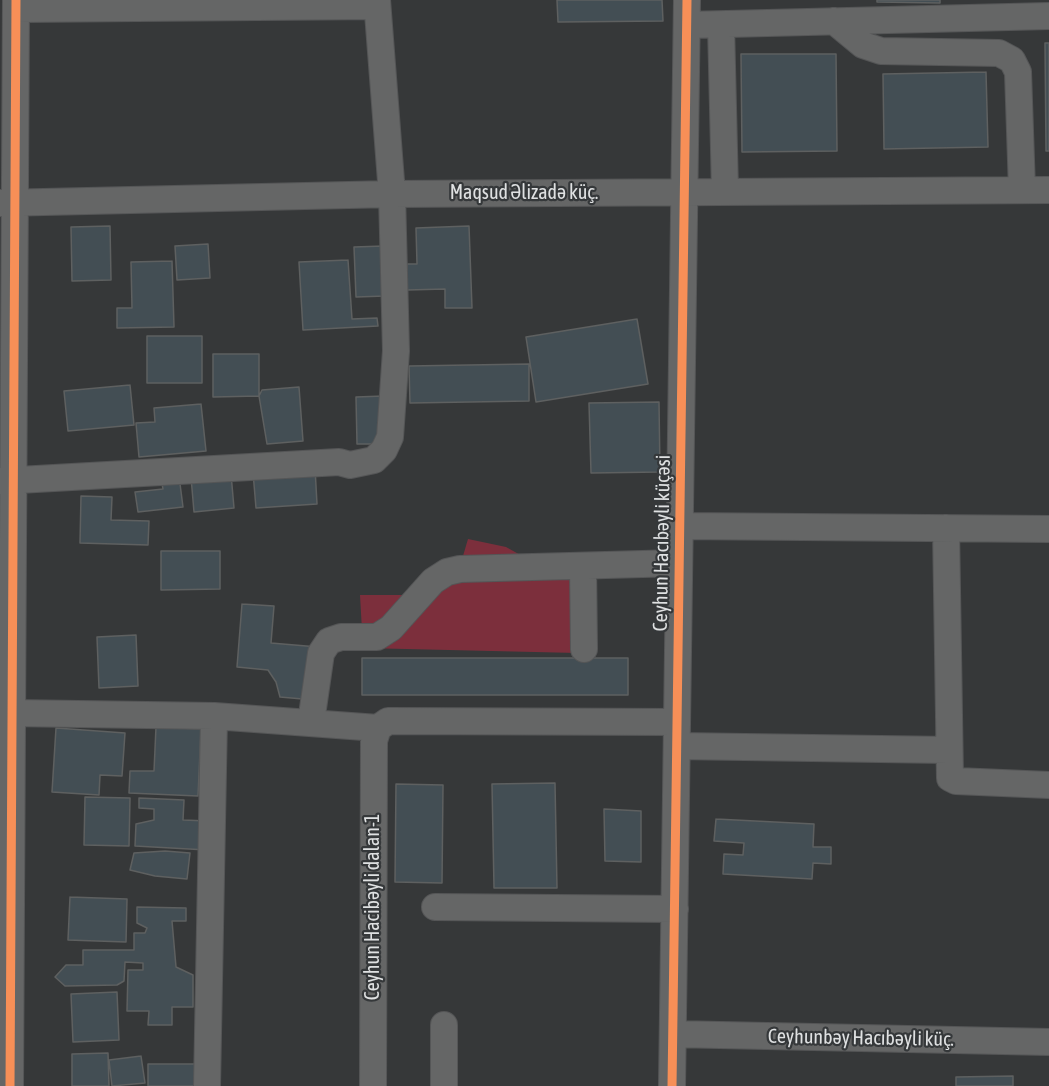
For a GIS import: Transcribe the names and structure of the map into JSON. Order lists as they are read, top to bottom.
{
  "streets": {
    "street": [
      "Maqsud Əlizadə küç.",
      "Ceyhun Hacıbəyli küçəsi",
      "Ceyhun Hacibəyli dalan-1",
      "Ceyhunbəy Hacıbəyli küç."
    ]
  },
  "crossings": [
    ["Maqsud Əlizadə küç.", "Ceyhun Hacıbəyli küçəsi"],
    ["Ceyhun Hacıbəyli küçəsi", "Ceyhunbəy Hacıbəyli küç."]
  ]
}
